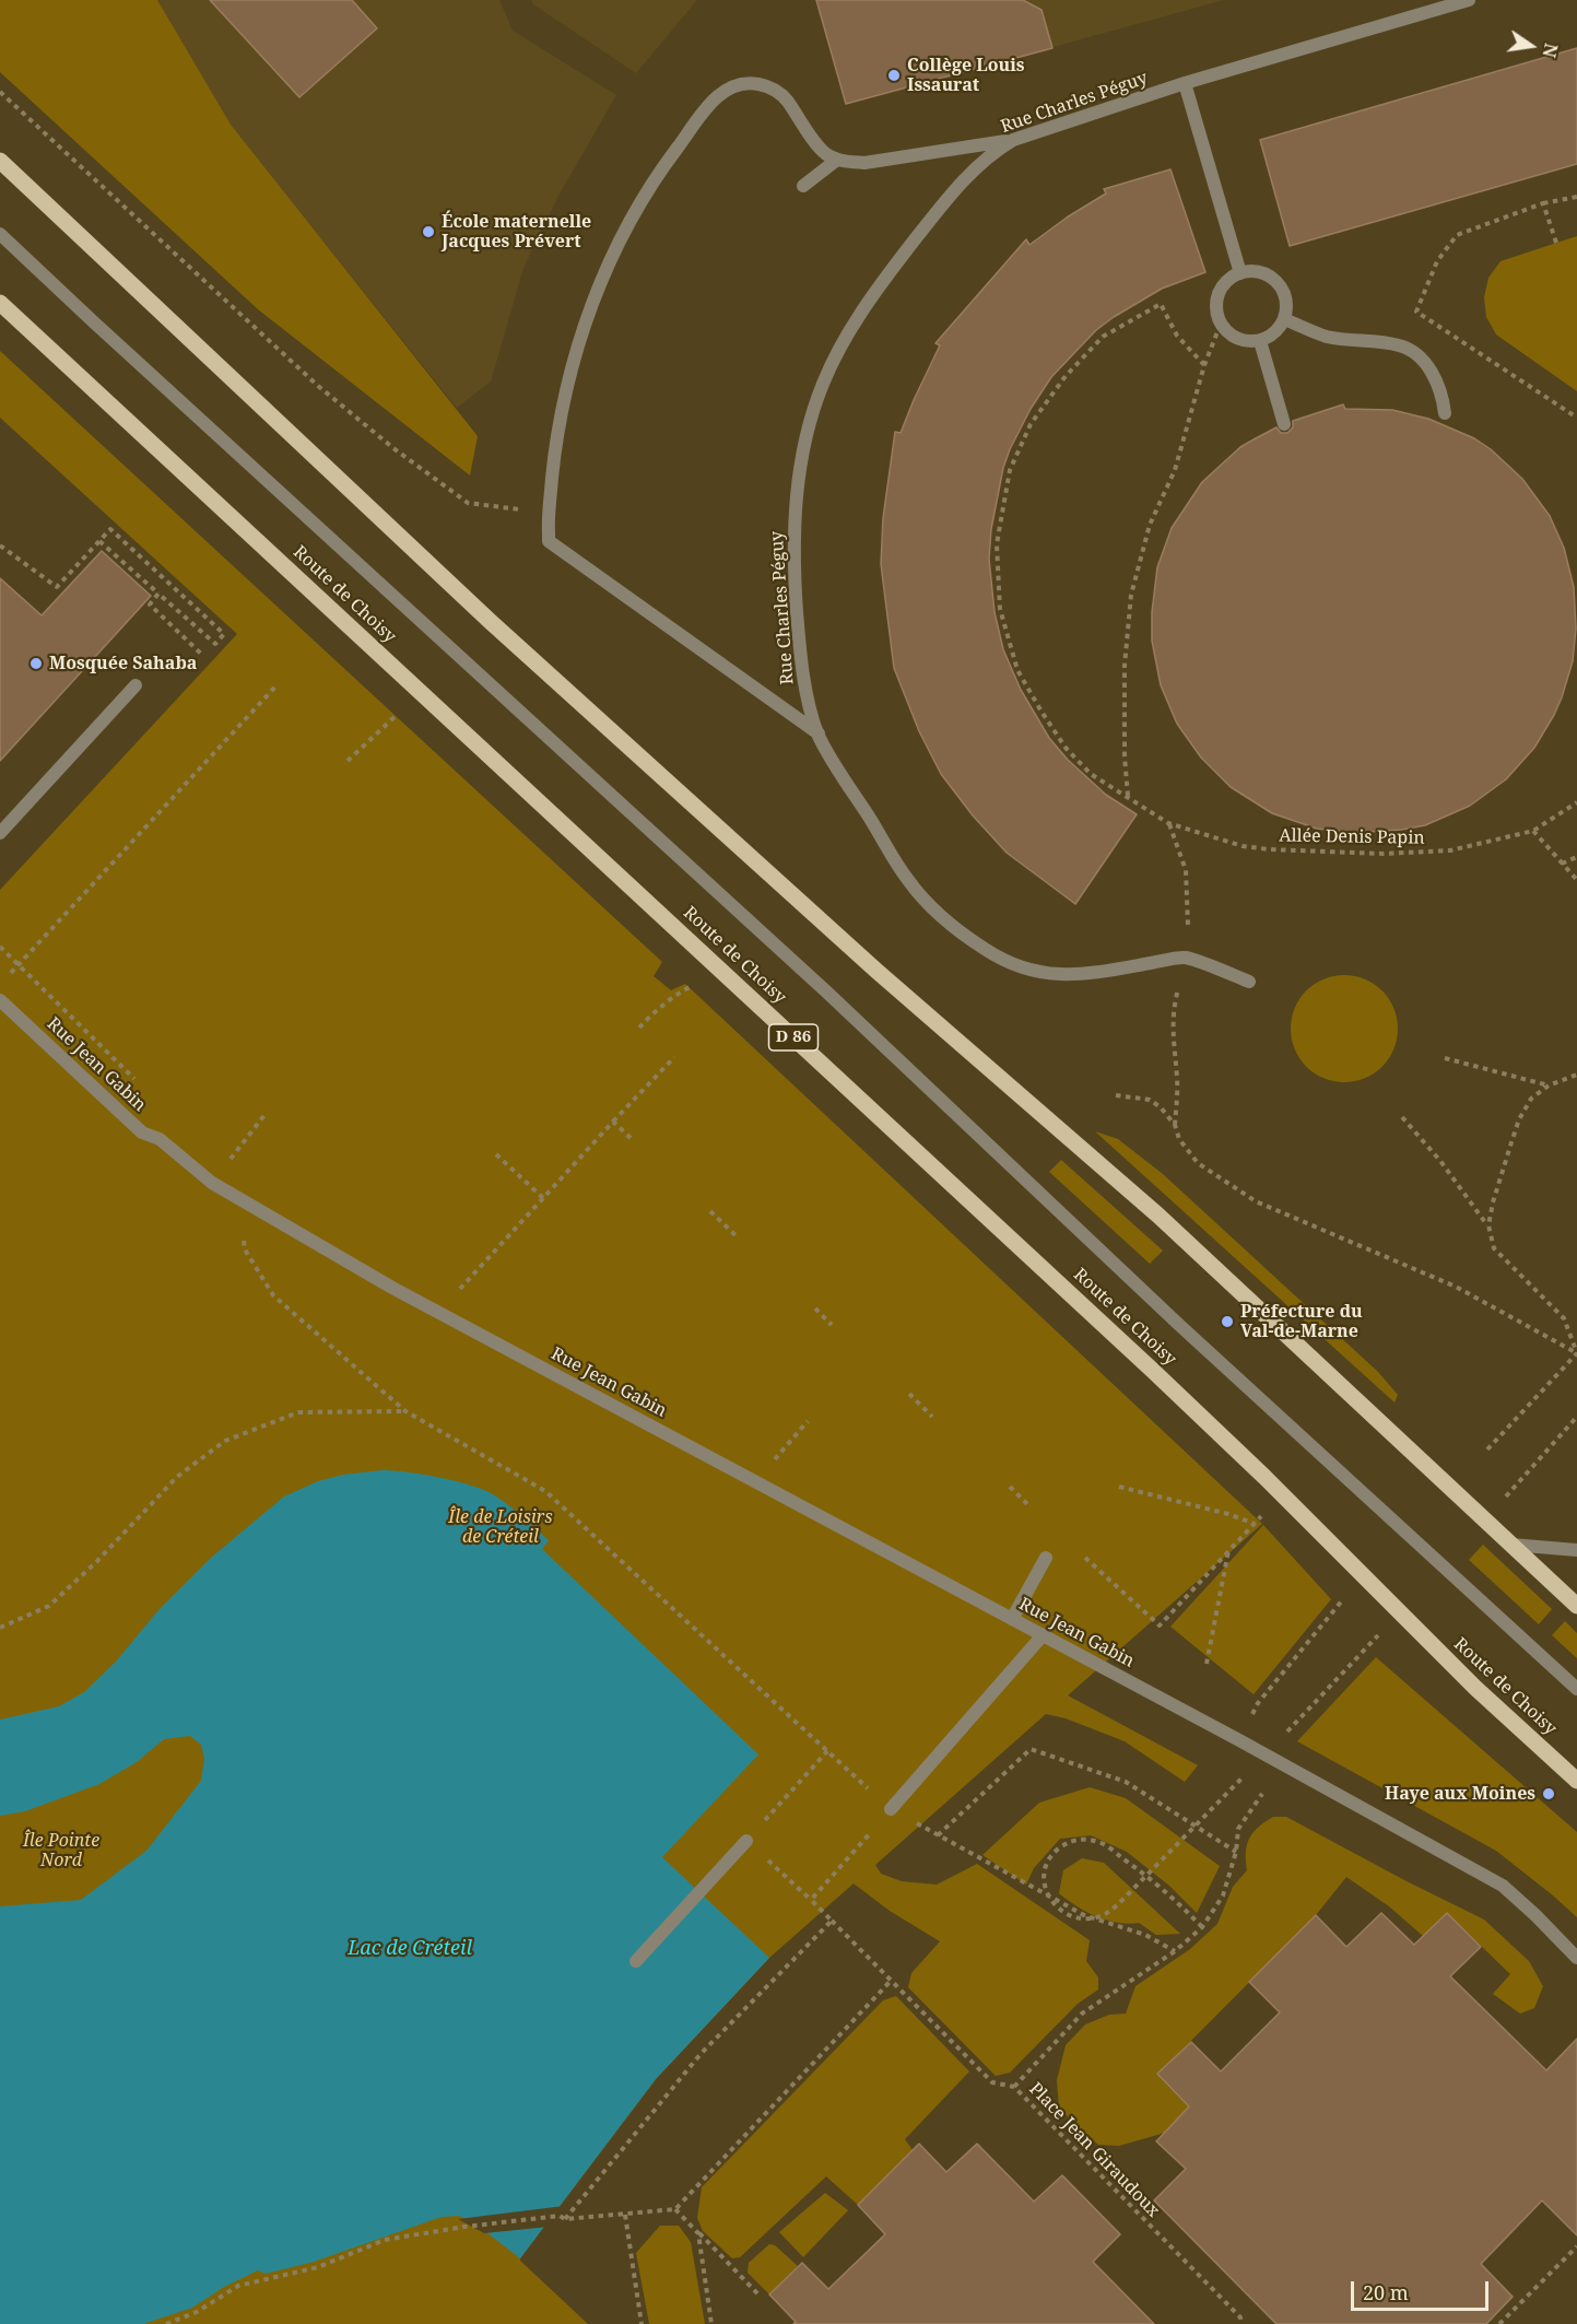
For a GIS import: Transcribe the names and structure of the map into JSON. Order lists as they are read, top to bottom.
{
  "streets": {
    "main road": ["Route de Choisy", "D 86"],
    "street": ["Rue Charles Péguy", "Rue Jean Gabin"],
    "path": ["Allée Denis Papin", "Place Jean Giraudoux"]
  },
  "water": ["Lac de Créteil"],
  "parks": ["Île de Loisirs de Créteil", "Île Pointe Nord"],
  "places": [
    "Collège Louis Issaurat",
    "École maternelle Jacques Prévert",
    "Mosquée Sahaba",
    "Préfecture du Val-de-Marne",
    "Haye aux Moines"
  ],
  "scale_bar": "20 m",
  "north": "right"
}
